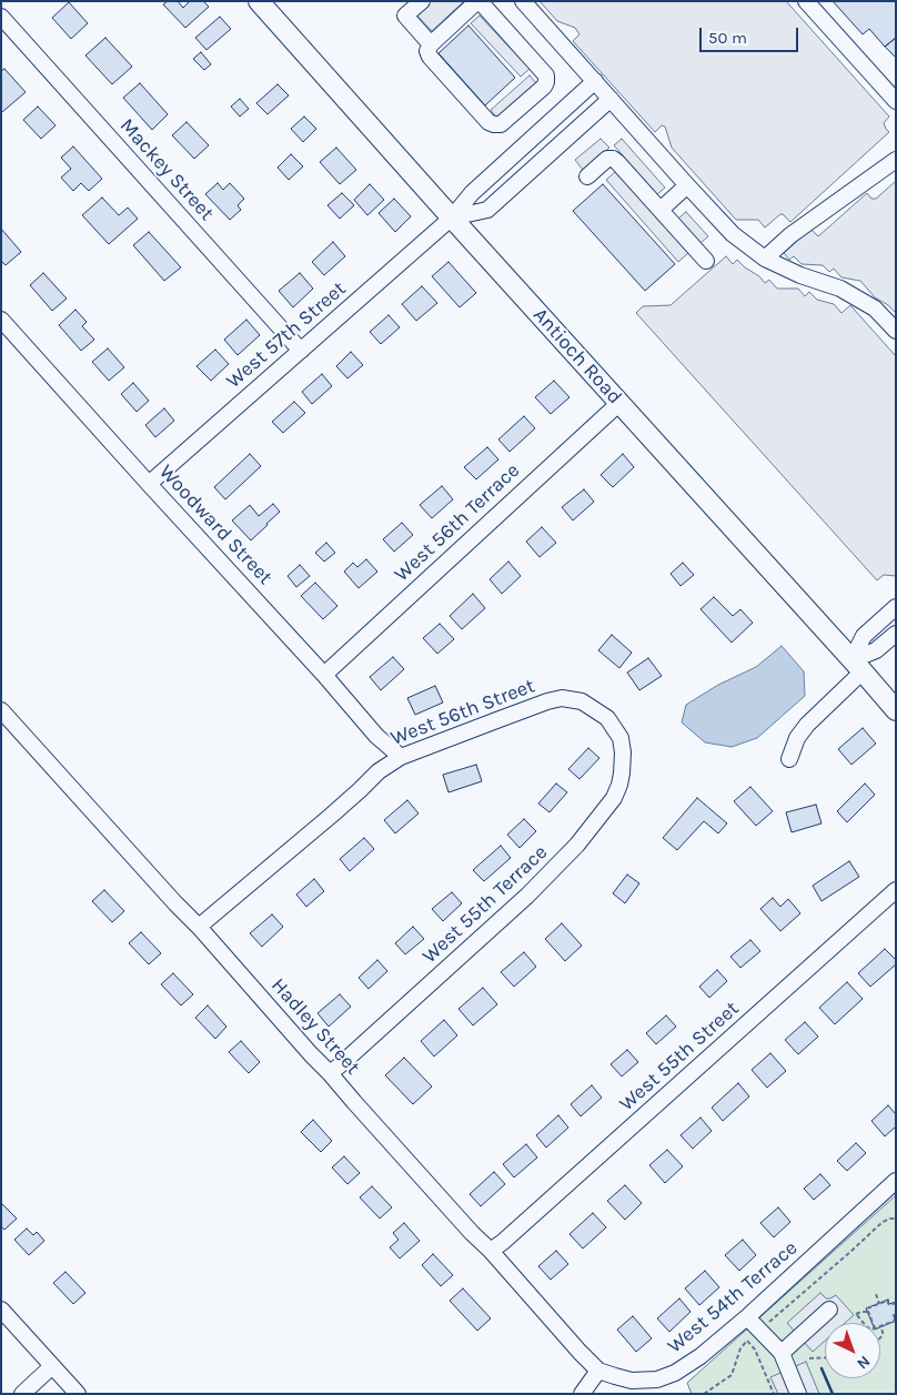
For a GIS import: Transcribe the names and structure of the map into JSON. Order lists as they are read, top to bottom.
{
  "streets": {
    "main road": ["Antioch Road"],
    "street": [
      "Mackey Street",
      "West 57th Street",
      "West 56th Terrace",
      "Woodward Street",
      "West 56th Street",
      "West 55th Terrace",
      "Hadley Street",
      "West 55th Street",
      "West 54th Terrace"
    ]
  },
  "crossings": [
    ["Mackey Street", "West 57th Street"],
    ["West 57th Street", "Antioch Road"],
    ["West 57th Street", "Woodward Street"],
    ["Antioch Road", "West 56th Terrace"],
    ["West 56th Terrace", "Woodward Street"],
    ["Woodward Street", "West 56th Street"],
    ["West 56th Street", "West 55th Terrace"],
    ["West 56th Street", "Hadley Street"],
    ["West 55th Terrace", "Hadley Street"],
    ["Hadley Street", "West 55th Street"],
    ["Hadley Street", "West 54th Terrace"]
  ],
  "scale_bar": "50 m",
  "north": "bottom right"
}
